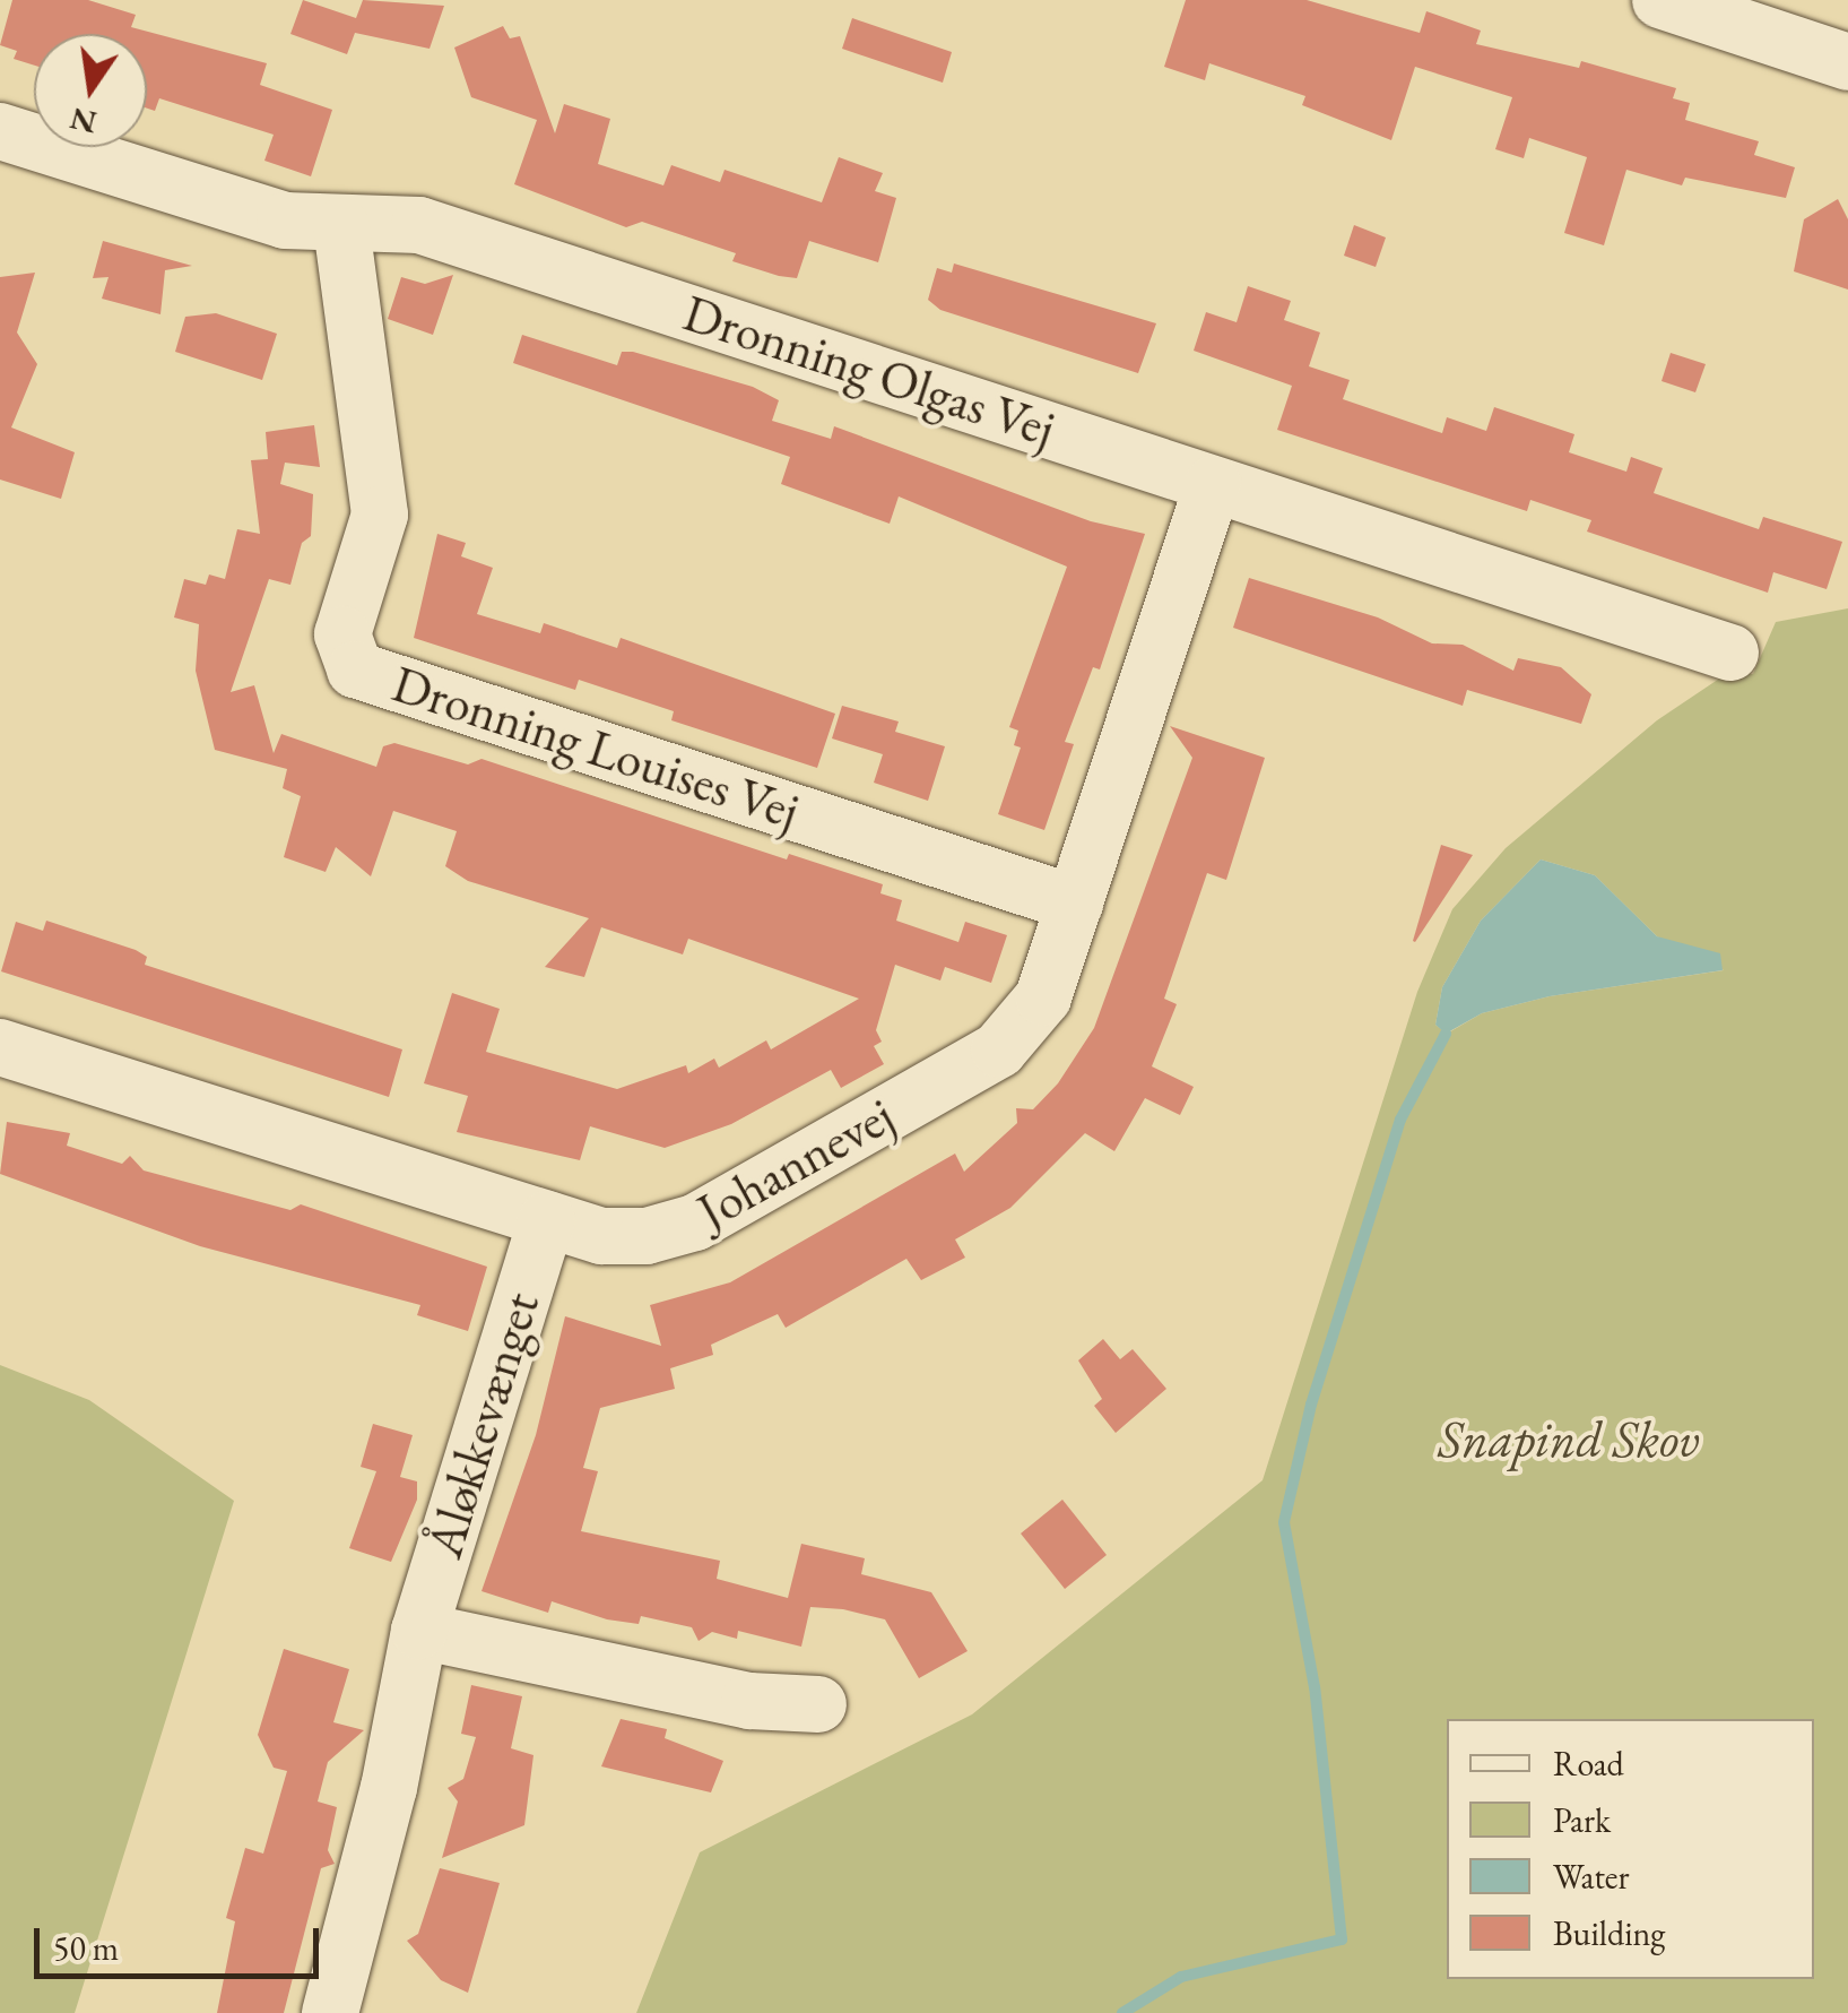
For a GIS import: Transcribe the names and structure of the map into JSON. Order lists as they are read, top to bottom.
{
  "streets": {
    "street": [
      "Dronning Olgas Vej",
      "Dronning Louises Vej",
      "Johannevej",
      "Åløkkevænget"
    ]
  },
  "crossings": [
    ["Dronning Olgas Vej", "Dronning Louises Vej"],
    ["Dronning Olgas Vej", "Johannevej"],
    ["Dronning Louises Vej", "Johannevej"],
    ["Johannevej", "Åløkkevænget"]
  ],
  "parks": ["Snapind Skov"],
  "legend": [
    "Road",
    "Park",
    "Water",
    "Building"
  ],
  "scale_bar": "50 m",
  "north": "bottom"
}
